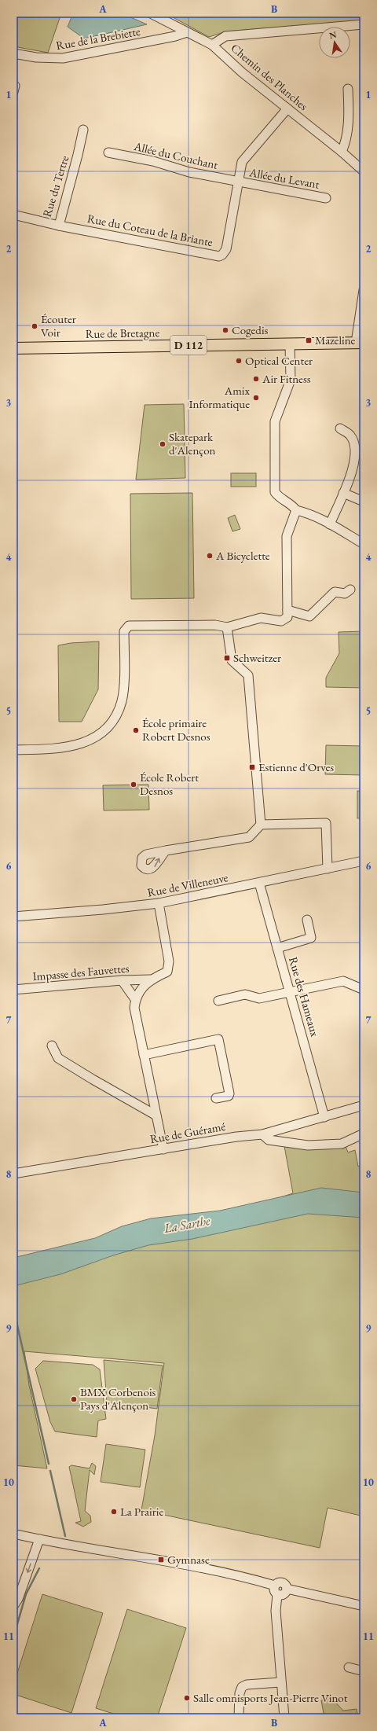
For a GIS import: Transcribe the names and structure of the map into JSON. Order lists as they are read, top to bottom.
{
  "streets": {
    "main road": ["Rue de Bretagne", "D 112"],
    "street": [
      "Rue de la Brebiette",
      "Chemin des Planches",
      "Allée du Couchant",
      "Allée du Levant",
      "Rue du Tertre",
      "Rue du Coteau de la Briante",
      "Rue de Villeneuve",
      "Impasse des Fauvettes",
      "Rue des Hameaux",
      "Rue de Guéramé"
    ]
  },
  "crossings": [
    ["Rue de la Brebiette", "Chemin des Planches"],
    ["Chemin des Planches", "Rue du Coteau de la Briante"],
    ["Allée du Couchant", "Allée du Levant"],
    ["Allée du Couchant", "Rue du Coteau de la Briante"],
    ["Allée du Levant", "Rue du Coteau de la Briante"],
    ["Rue du Tertre", "Rue du Coteau de la Briante"],
    ["Rue de Villeneuve", "Rue des Hameaux"],
    ["Rue des Hameaux", "Rue de Guéramé"]
  ],
  "water": ["La Sarthe"],
  "places": {
    "other": [
      "Écouter Voir",
      "Cogedis",
      "Optical Center",
      "Air Fitness",
      "Amix Informatique",
      "Skatepark d'Alençon",
      "A Bicyclette",
      "École primaire Robert Desnos",
      "École Robert Desnos",
      "BMX Corbenois Pays d'Alençon",
      "La Prairie",
      "Salle omnisports Jean-Pierre Vinot"
    ],
    "transit": [
      "Mazeline",
      "Schweitzer",
      "Estienne d'Orves",
      "Gymnase"
    ]
  },
  "north": "top",
  "grid": {
    "columns": ["A", "B"],
    "rows": [
      "1",
      "2",
      "3",
      "4",
      "5",
      "6",
      "7",
      "8",
      "9",
      "10",
      "11"
    ]
  }
}
